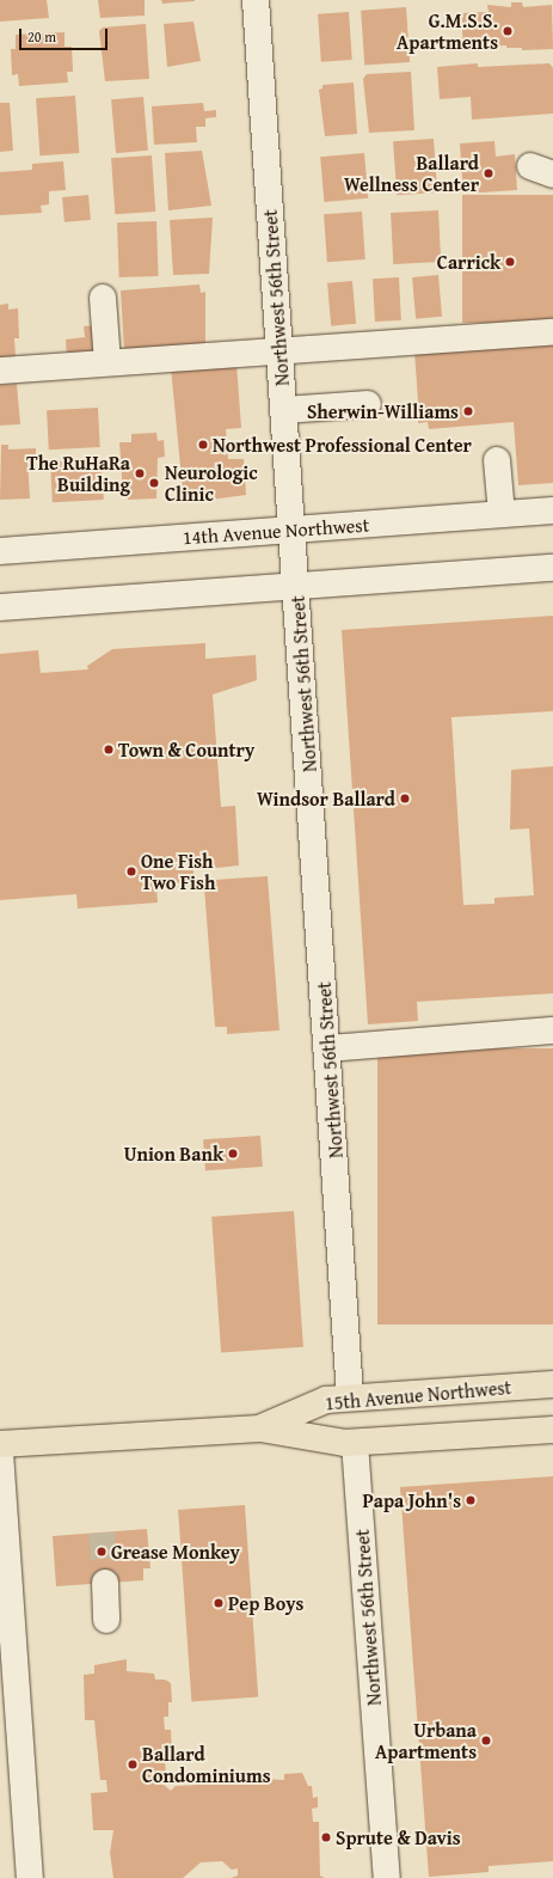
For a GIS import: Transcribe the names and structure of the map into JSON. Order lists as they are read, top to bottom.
{
  "streets": {
    "main road": ["15th Avenue Northwest"],
    "street": ["Northwest 56th Street", "14th Avenue Northwest"]
  },
  "crossings": [
    ["Northwest 56th Street", "14th Avenue Northwest"],
    ["Northwest 56th Street", "15th Avenue Northwest"]
  ],
  "places": [
    "G.M.S.S. Apartments",
    "Ballard Wellness Center",
    "Carrick",
    "Sherwin-Williams",
    "Northwest Professional Center",
    "The RuHaRa Building",
    "Neurologic Clinic",
    "Town & Country",
    "Windsor Ballard",
    "One Fish Two Fish",
    "Union Bank",
    "Papa John's",
    "Grease Monkey",
    "Pep Boys",
    "Urbana Apartments",
    "Ballard Condominiums",
    "Sprute & Davis"
  ],
  "scale_bar": "20 m"
}
